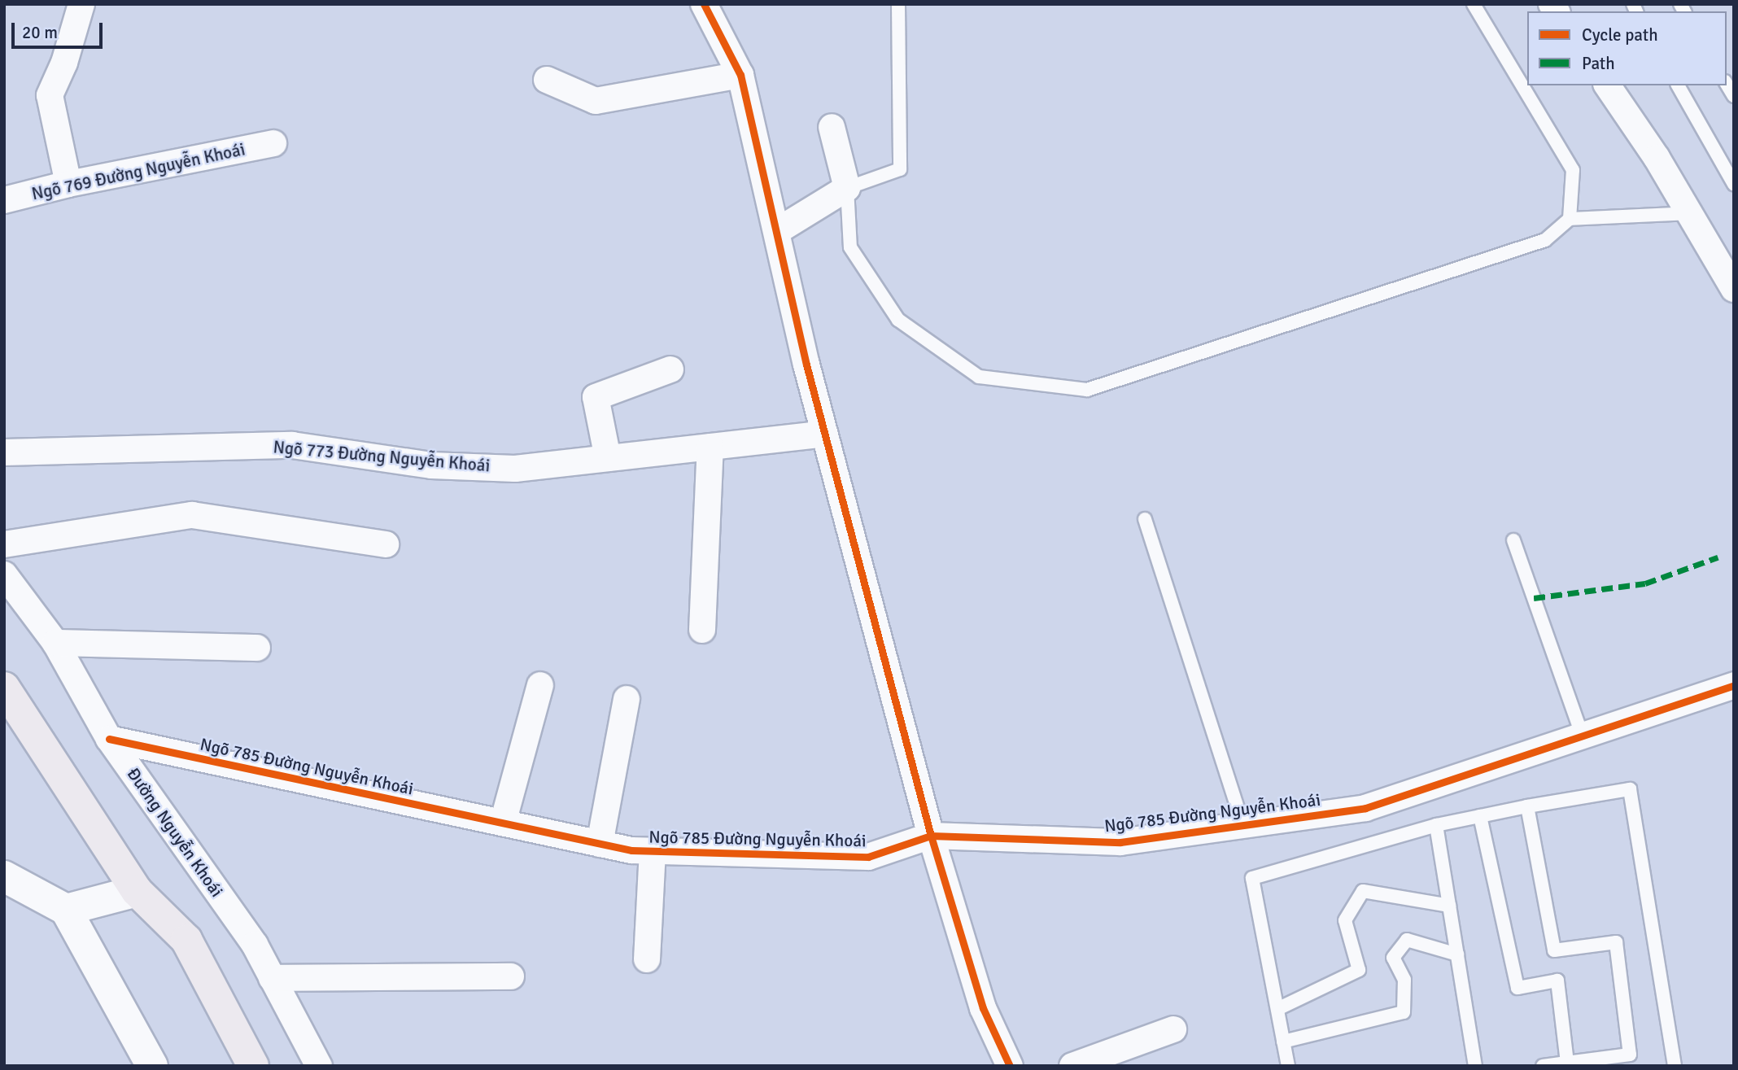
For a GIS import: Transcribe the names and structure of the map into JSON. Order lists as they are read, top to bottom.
{
  "streets": {
    "street": [
      "Ngõ 769 Đường Nguyễn Khoái",
      "Ngõ 773 Đường Nguyễn Khoái",
      "Ngõ 785 Đường Nguyễn Khoái",
      "Đường Nguyễn Khoái"
    ]
  },
  "crossings": [
    ["Ngõ 785 Đường Nguyễn Khoái", "Đường Nguyễn Khoái"]
  ],
  "legend": ["Cycle path", "Path"],
  "scale_bar": "20 m"
}
